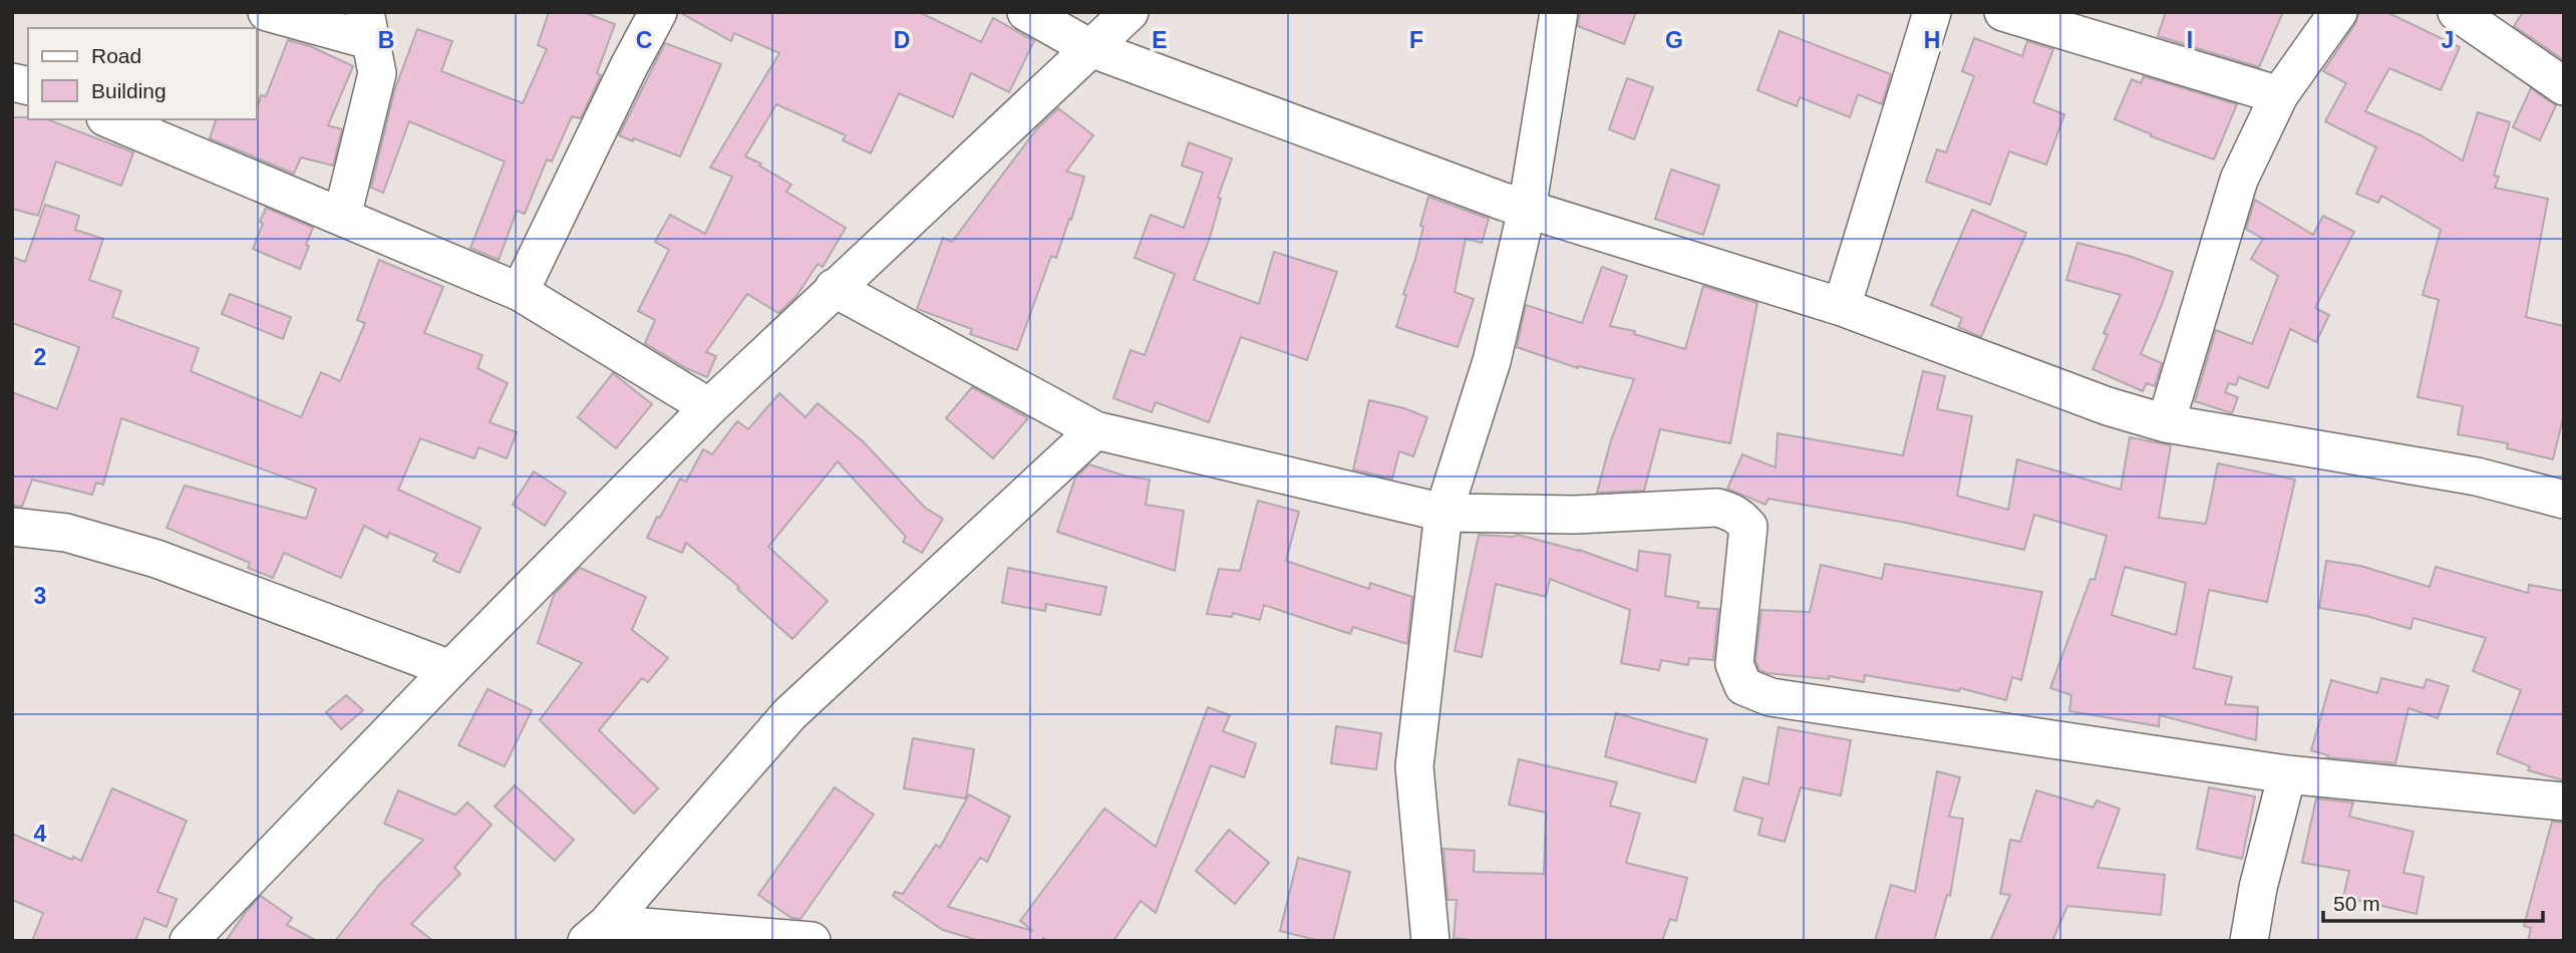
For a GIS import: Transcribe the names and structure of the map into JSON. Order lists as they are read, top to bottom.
{
  "legend": ["Road", "Building"],
  "scale_bar": "50 m",
  "grid": {
    "columns": [
      "B",
      "C",
      "D",
      "E",
      "F",
      "G",
      "H",
      "I",
      "J"
    ],
    "rows": ["2", "3", "4"]
  }
}
